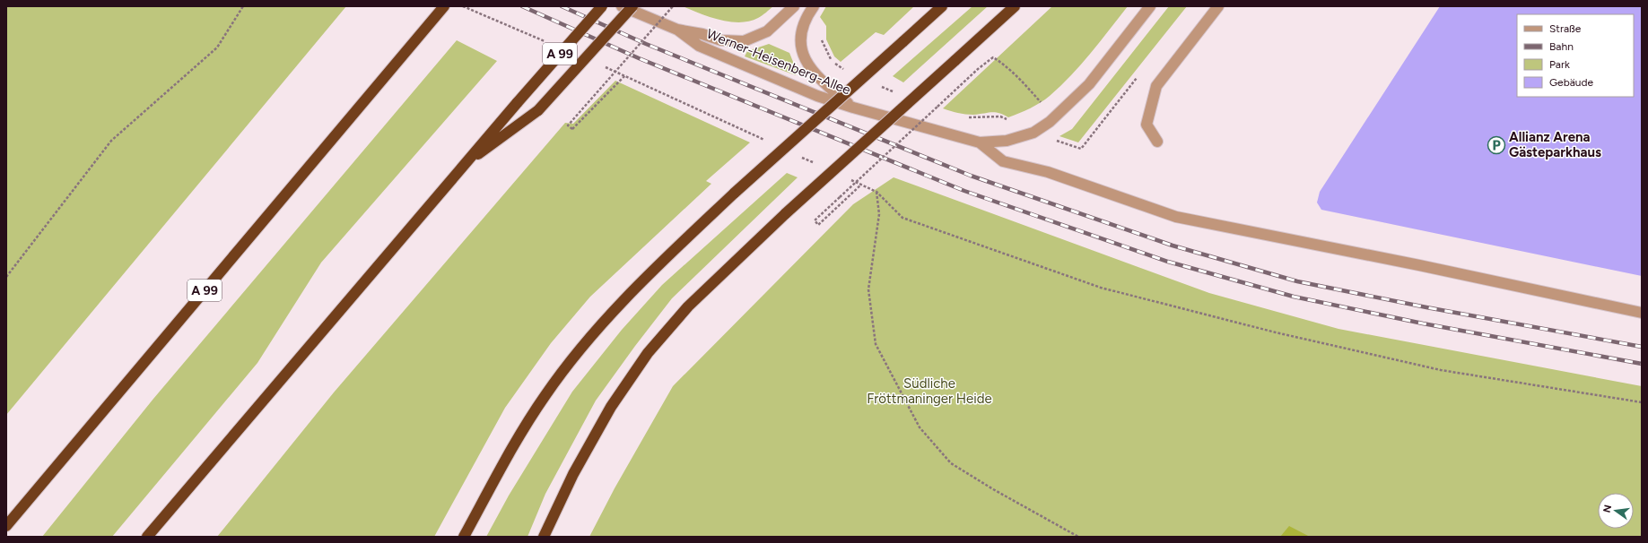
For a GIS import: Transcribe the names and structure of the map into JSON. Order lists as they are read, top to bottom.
{
  "streets": {
    "highway": ["A 99"],
    "street": ["Werner-Heisenberg-Allee"]
  },
  "parks": ["Südliche Fröttmaninger Heide"],
  "places": {
    "parking": ["Allianz Arena Gästeparkhaus"]
  },
  "legend": [
    "Straße",
    "Bahn",
    "Park",
    "Gebäude"
  ],
  "north": "left"
}
